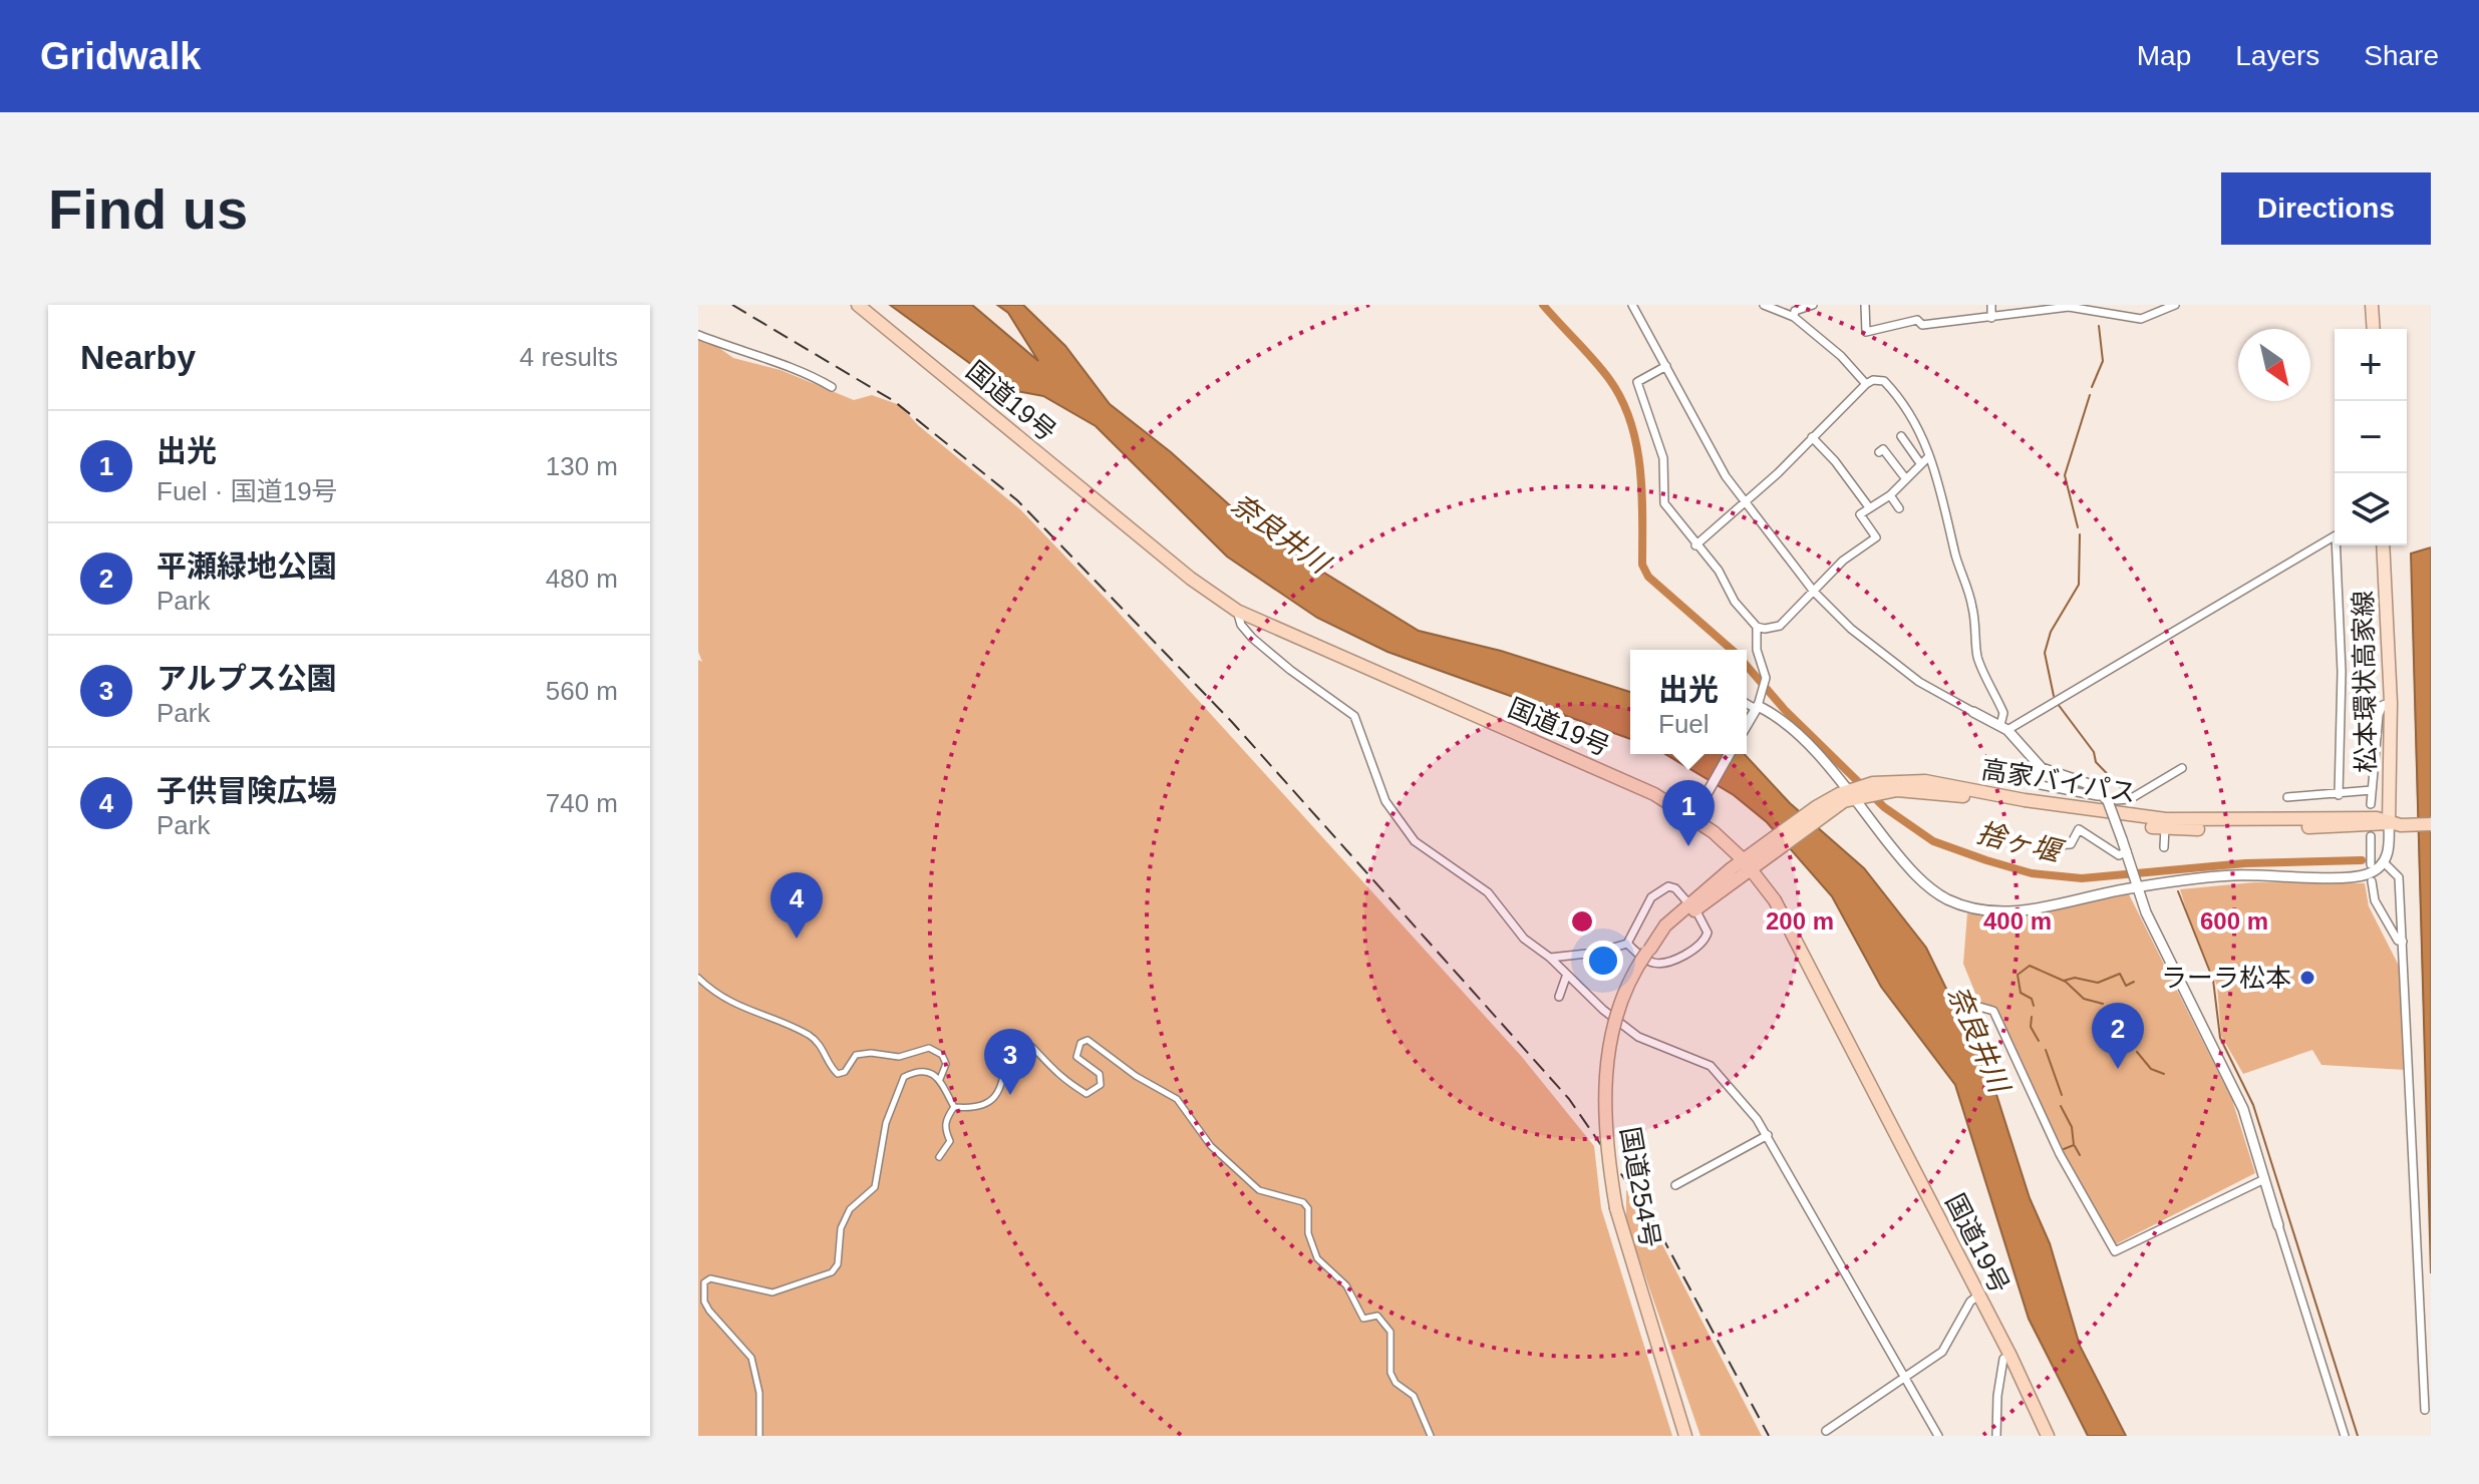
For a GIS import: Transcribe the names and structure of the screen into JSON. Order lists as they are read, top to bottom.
{
  "streets": {
    "highway": ["国道19号", "高家バイパス", "国道254号"],
    "main road": ["松本環状高家線"]
  },
  "crossings": [
    ["国道19号", "高家バイパス"],
    ["国道19号", "国道254号"],
    ["松本環状高家線", "高家バイパス"],
    ["高家バイパス", "国道254号"]
  ],
  "water": ["奈良井川", "捨ヶ堰"],
  "places": ["ラーラ松本"],
  "north": "bottom right",
  "page": {
    "header": "Gridwalk",
    "nav": ["Map", "Layers", "Share"],
    "buttons": "Directions",
    "title": "Find us",
    "heading": ["Nearby", "4 results"],
    "map_buttons": ["+", "−"],
    "list": [
      {
        "mark": "1",
        "name": "出光",
        "note": "Fuel · 国道19号",
        "value": "130 m"
      },
      {
        "mark": "2",
        "name": "平瀬緑地公園",
        "note": "Park",
        "value": "480 m"
      },
      {
        "mark": "3",
        "name": "アルプス公園",
        "note": "Park",
        "value": "560 m"
      },
      {
        "mark": "4",
        "name": "子供冒険広場",
        "note": "Park",
        "value": "740 m"
      }
    ],
    "popup": ["出光", "Fuel"],
    "pins": [
      "1",
      "4",
      "2",
      "3"
    ]
  },
  "rings": ["200 m", "400 m", "600 m"]
}
